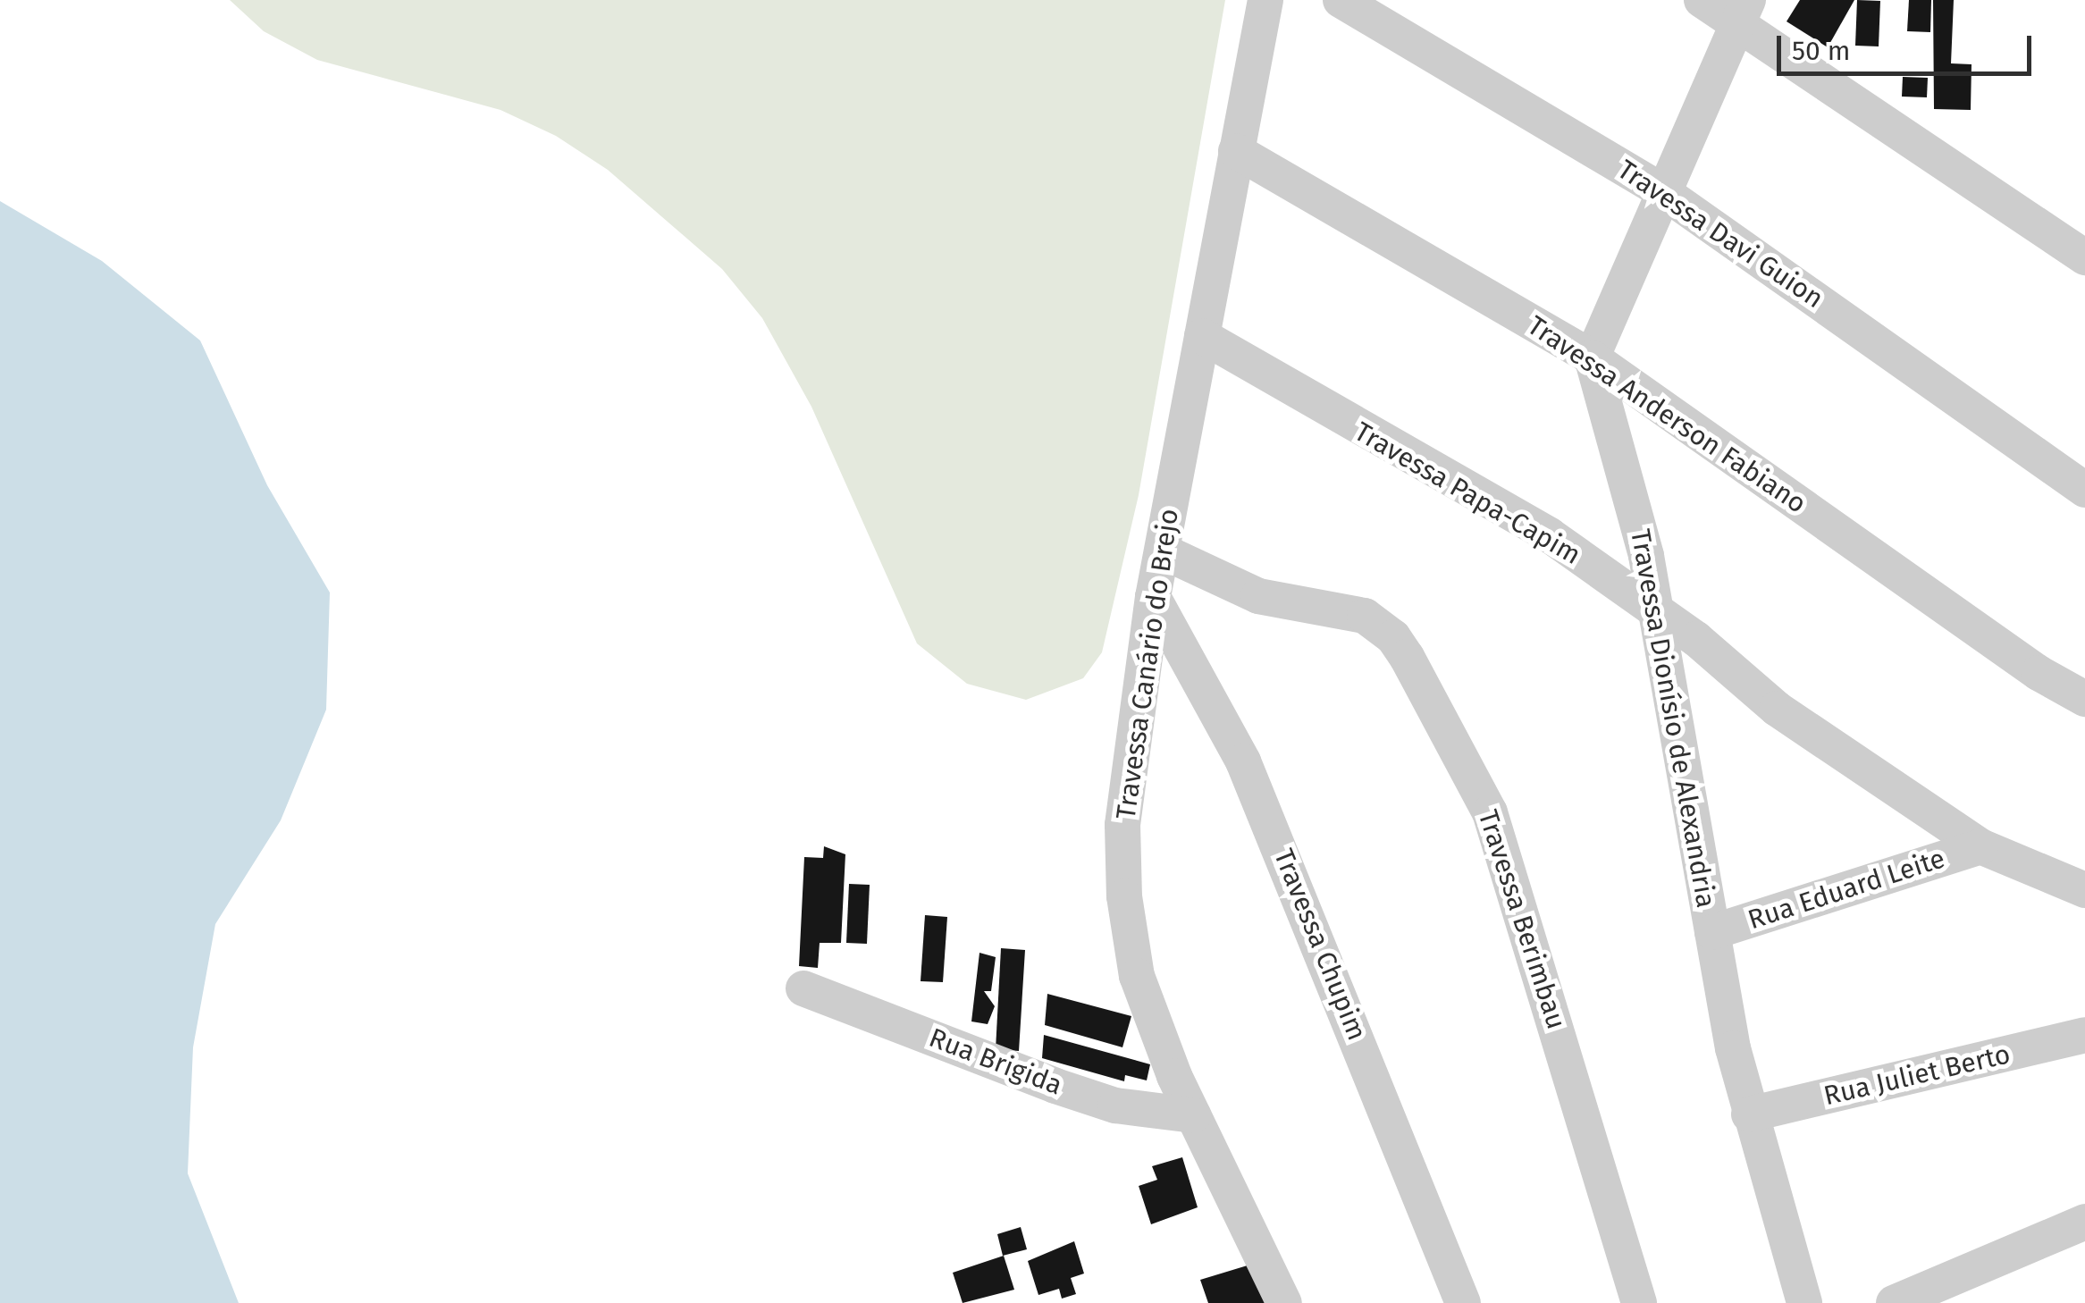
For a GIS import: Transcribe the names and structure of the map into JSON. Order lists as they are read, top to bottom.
{
  "streets": {
    "street": [
      "Travessa Davi Guion",
      "Travessa Anderson Fabiano",
      "Travessa Papa-Capim",
      "Travessa Canário do Brejo",
      "Travessa Dionísio de Alexandria",
      "Rua Eduard Leite",
      "Travessa Berimbau",
      "Travessa Chupim",
      "Rua Brigida",
      "Rua Juliet Berto"
    ]
  },
  "crossings": [
    ["Travessa Anderson Fabiano", "Travessa Canário do Brejo"],
    ["Travessa Anderson Fabiano", "Travessa Dionísio de Alexandria"],
    ["Travessa Papa-Capim", "Travessa Canário do Brejo"],
    ["Travessa Papa-Capim", "Travessa Dionísio de Alexandria"],
    ["Travessa Papa-Capim", "Rua Eduard Leite"],
    ["Travessa Canário do Brejo", "Travessa Berimbau"],
    ["Travessa Canário do Brejo", "Travessa Chupim"],
    ["Travessa Canário do Brejo", "Rua Brigida"],
    ["Travessa Dionísio de Alexandria", "Rua Eduard Leite"],
    ["Travessa Dionísio de Alexandria", "Rua Juliet Berto"]
  ],
  "scale_bar": "50 m"
}
